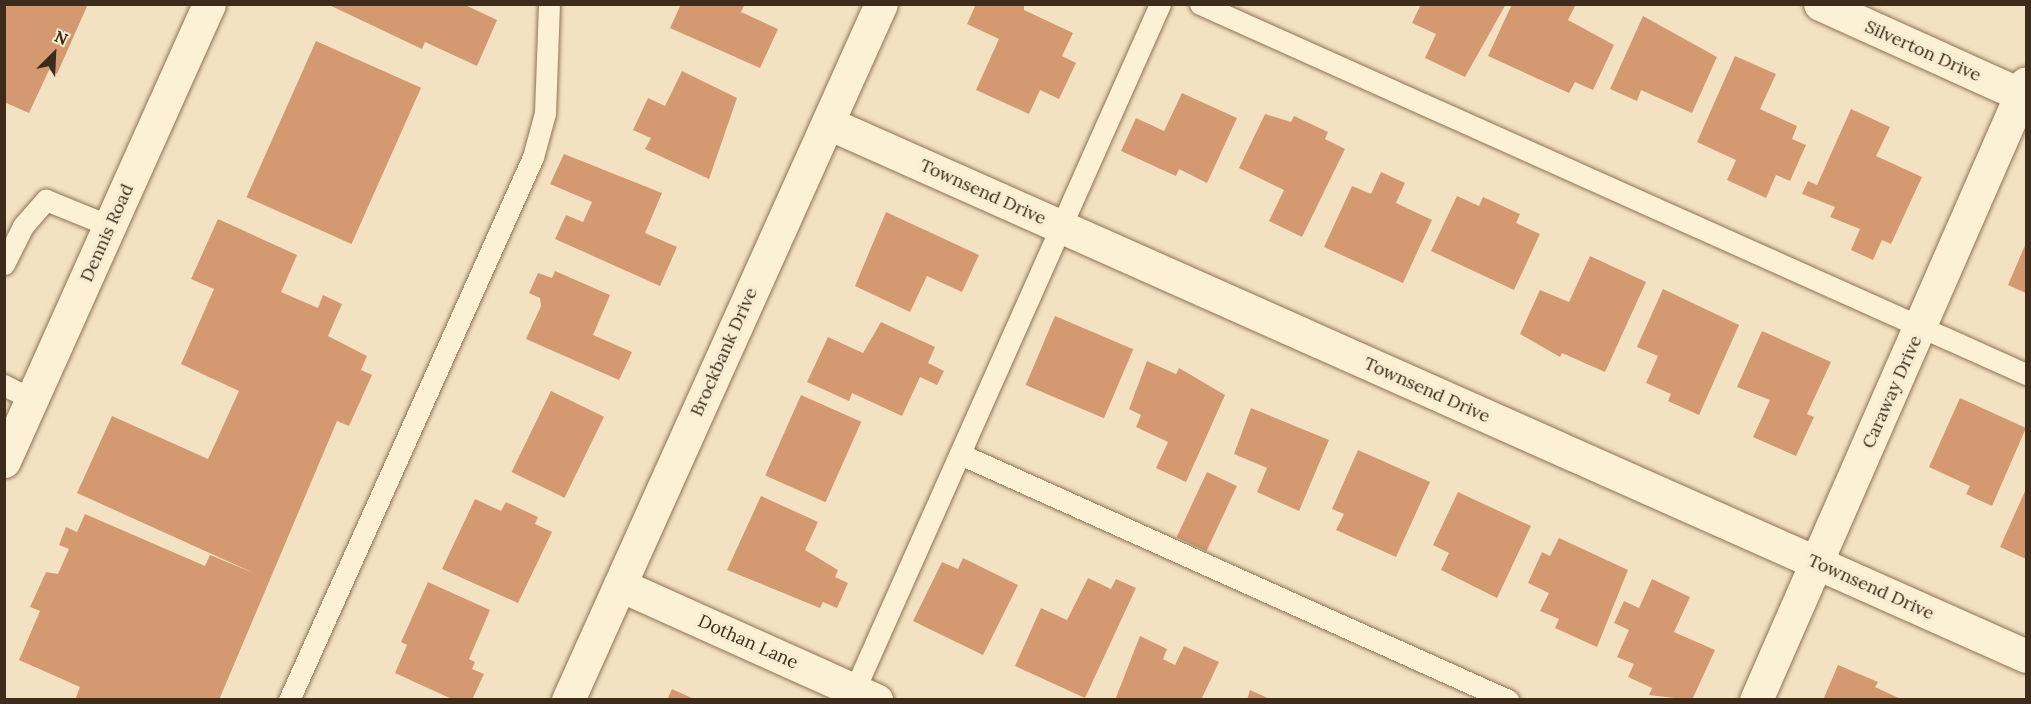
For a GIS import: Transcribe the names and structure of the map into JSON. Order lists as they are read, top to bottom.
{
  "streets": {
    "street": [
      "Silverton Drive",
      "Townsend Drive",
      "Dennis Road",
      "Brockbank Drive",
      "Caraway Drive",
      "Dothan Lane"
    ]
  },
  "crossings": [
    ["Silverton Drive", "Caraway Drive"],
    ["Townsend Drive", "Brockbank Drive"],
    ["Townsend Drive", "Caraway Drive"],
    ["Brockbank Drive", "Dothan Lane"]
  ],
  "north": "top right"
}
